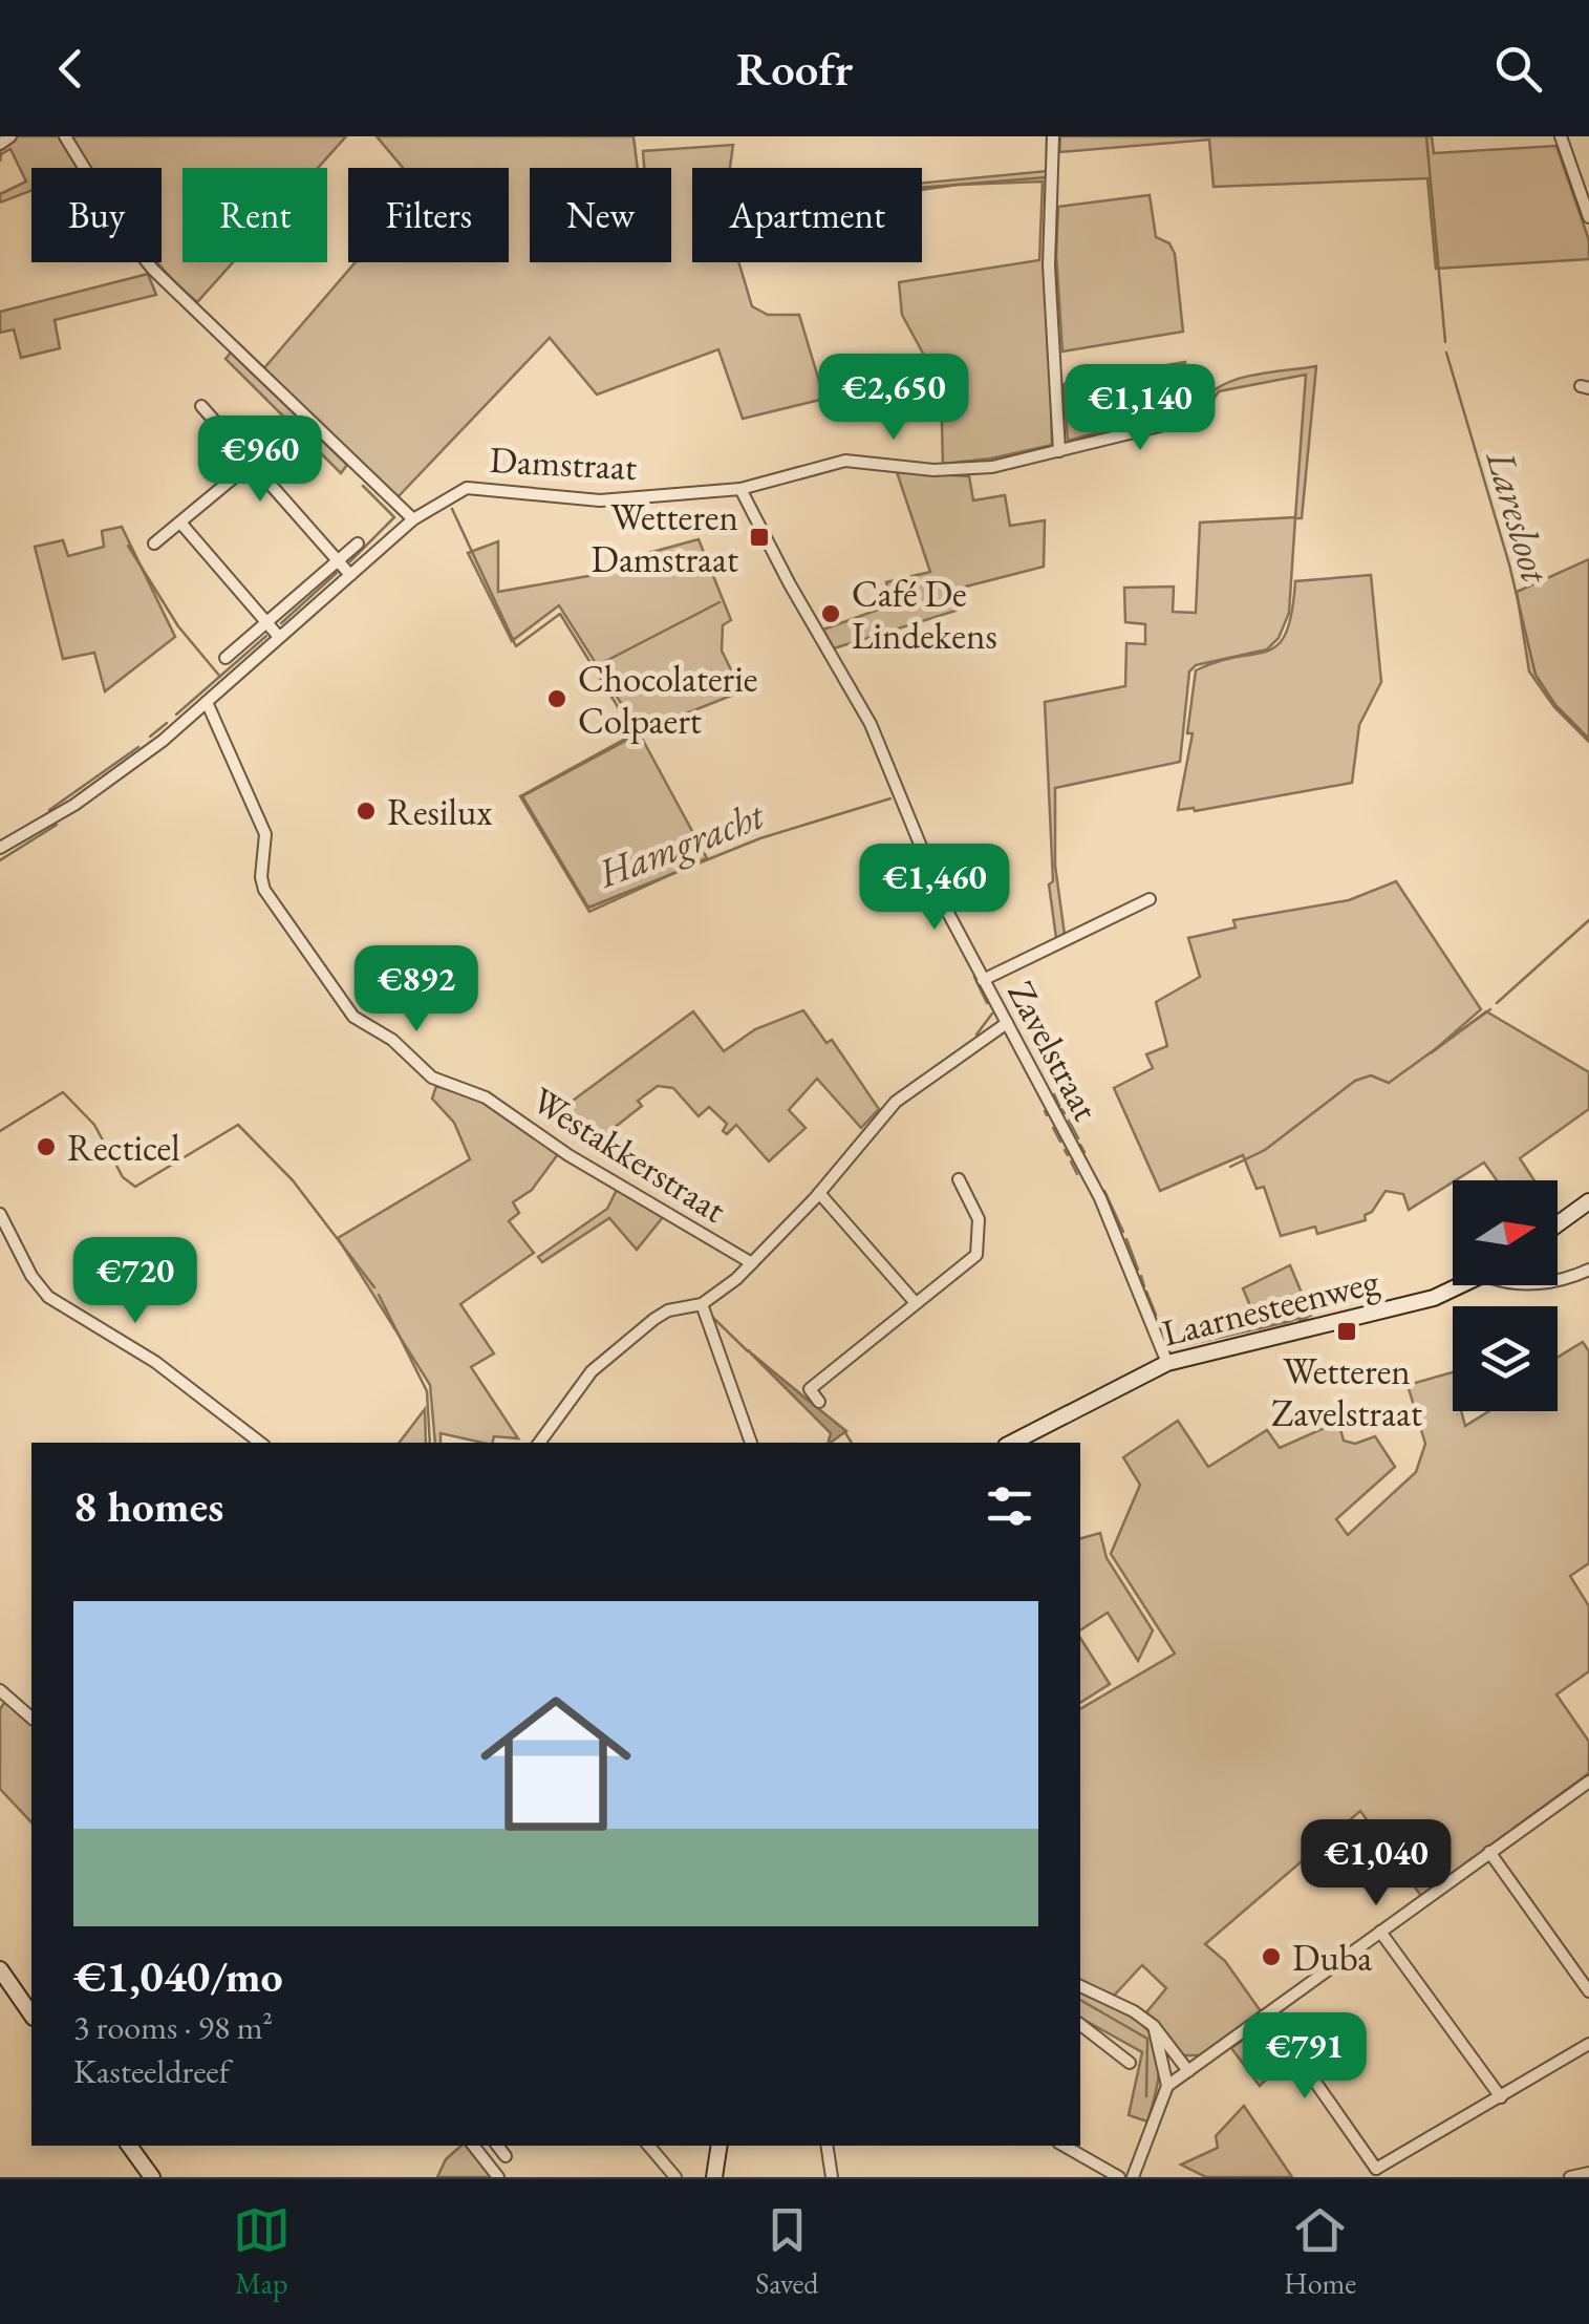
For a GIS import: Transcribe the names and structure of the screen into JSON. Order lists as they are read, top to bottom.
{
  "streets": {
    "street": [
      "Damstraat",
      "Zavelstraat",
      "Westakkerstraat",
      "Laarnesteenweg"
    ]
  },
  "crossings": [
    ["Damstraat", "Zavelstraat"],
    ["Damstraat", "Westakkerstraat"],
    ["Zavelstraat", "Laarnesteenweg"]
  ],
  "water": ["Laresloot", "Hamgracht"],
  "places": {
    "transit": ["Wetteren Damstraat", "Wetteren Zavelstraat"],
    "other": [
      "Café De Lindekens",
      "Chocolaterie Colpaert",
      "Resilux",
      "Recticel",
      "Duba"
    ]
  },
  "north": "right",
  "page": {
    "header": "Roofr",
    "chip": [
      "Buy",
      "Rent",
      "Filters",
      "New",
      "Apartment"
    ],
    "price": [
      "€2,650",
      "€1,140",
      "€960",
      "€1,460",
      "€892",
      "€720",
      "€1,040",
      "€791"
    ],
    "heading": "8 homes",
    "list": [
      {
        "name": "€1,040/mo",
        "note": "3 rooms · 98 m² · Kasteeldreef"
      }
    ],
    "tabs": ["Map", "Saved", "Home"]
  }
}
